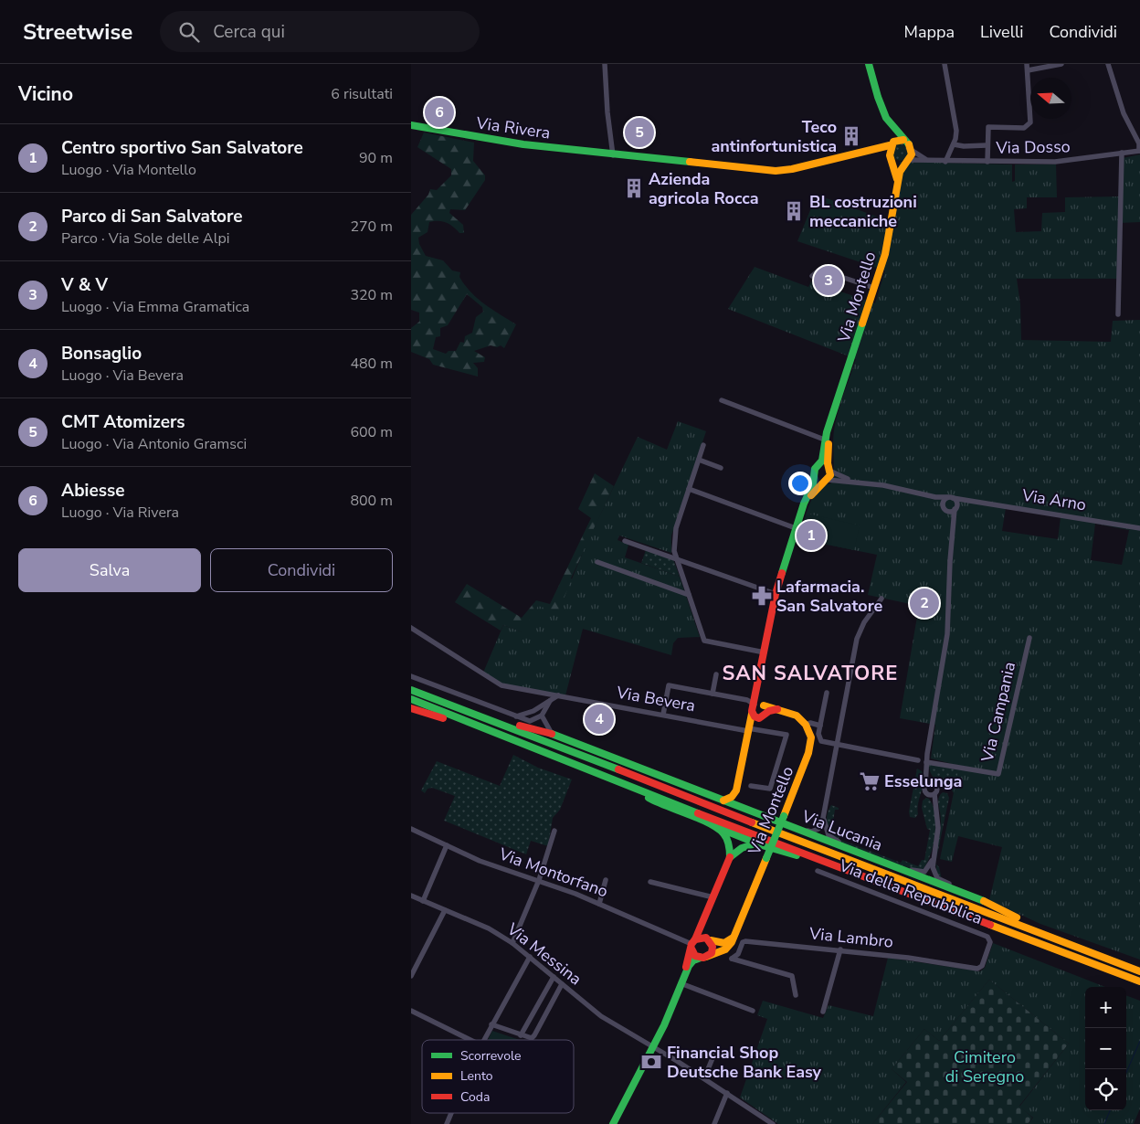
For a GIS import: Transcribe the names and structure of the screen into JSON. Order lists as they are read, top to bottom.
{
  "streets": {
    "main road": ["Via Rivera", "Via Montello", "Via Lucania"],
    "street": [
      "Via Dosso",
      "Via Arno",
      "Via Bevera",
      "Via Campania",
      "Via Montorfano",
      "Via della Repubblica",
      "Via Lambro",
      "Via Messina"
    ]
  },
  "crossings": [
    ["Via Rivera", "Via Dosso"],
    ["Via Rivera", "Via Montello"],
    ["Via Dosso", "Via Montello"],
    ["Via Montello", "Via Arno"],
    ["Via Montello", "Via Lucania"],
    ["Via Montello", "Via Montorfano"],
    ["Via Montello", "Via Messina"],
    ["Via della Repubblica", "Via Lambro"]
  ],
  "districts": ["SAN SALVATORE"],
  "parks": ["Cimitero di Seregno"],
  "places": {
    "building": ["Teco antinfortunistica", "Azienda agricola Rocca", "BL costruzioni meccaniche"],
    "pharmacy": ["Lafarmacia. San Salvatore"],
    "supermarket": ["Esselunga"],
    "bank": ["Financial Shop Deutsche Bank Easy"]
  },
  "legend": ["Scorrevole", "Lento", "Coda"],
  "north": "left",
  "page": {
    "header": "Streetwise",
    "search": "Cerca qui",
    "nav": ["Mappa", "Livelli", "Condividi"],
    "heading": ["Vicino", "6 risultati"],
    "pins": [
      "6",
      "5",
      "3",
      "1",
      "2",
      "4"
    ],
    "list": [
      {
        "mark": "1",
        "name": "Centro sportivo San Salvatore",
        "note": "Luogo · Via Montello",
        "value": "90 m"
      },
      {
        "mark": "2",
        "name": "Parco di San Salvatore",
        "note": "Parco · Via Sole delle Alpi",
        "value": "270 m"
      },
      {
        "mark": "3",
        "name": "V & V",
        "note": "Luogo · Via Emma Gramatica",
        "value": "320 m"
      },
      {
        "mark": "4",
        "name": "Bonsaglio",
        "note": "Luogo · Via Bevera",
        "value": "480 m"
      },
      {
        "mark": "5",
        "name": "CMT Atomizers",
        "note": "Luogo · Via Antonio Gramsci",
        "value": "600 m"
      },
      {
        "mark": "6",
        "name": "Abiesse",
        "note": "Luogo · Via Rivera",
        "value": "800 m"
      }
    ],
    "buttons": ["Salva", "Condividi"],
    "map_buttons": ["+", "−"]
  }
}
